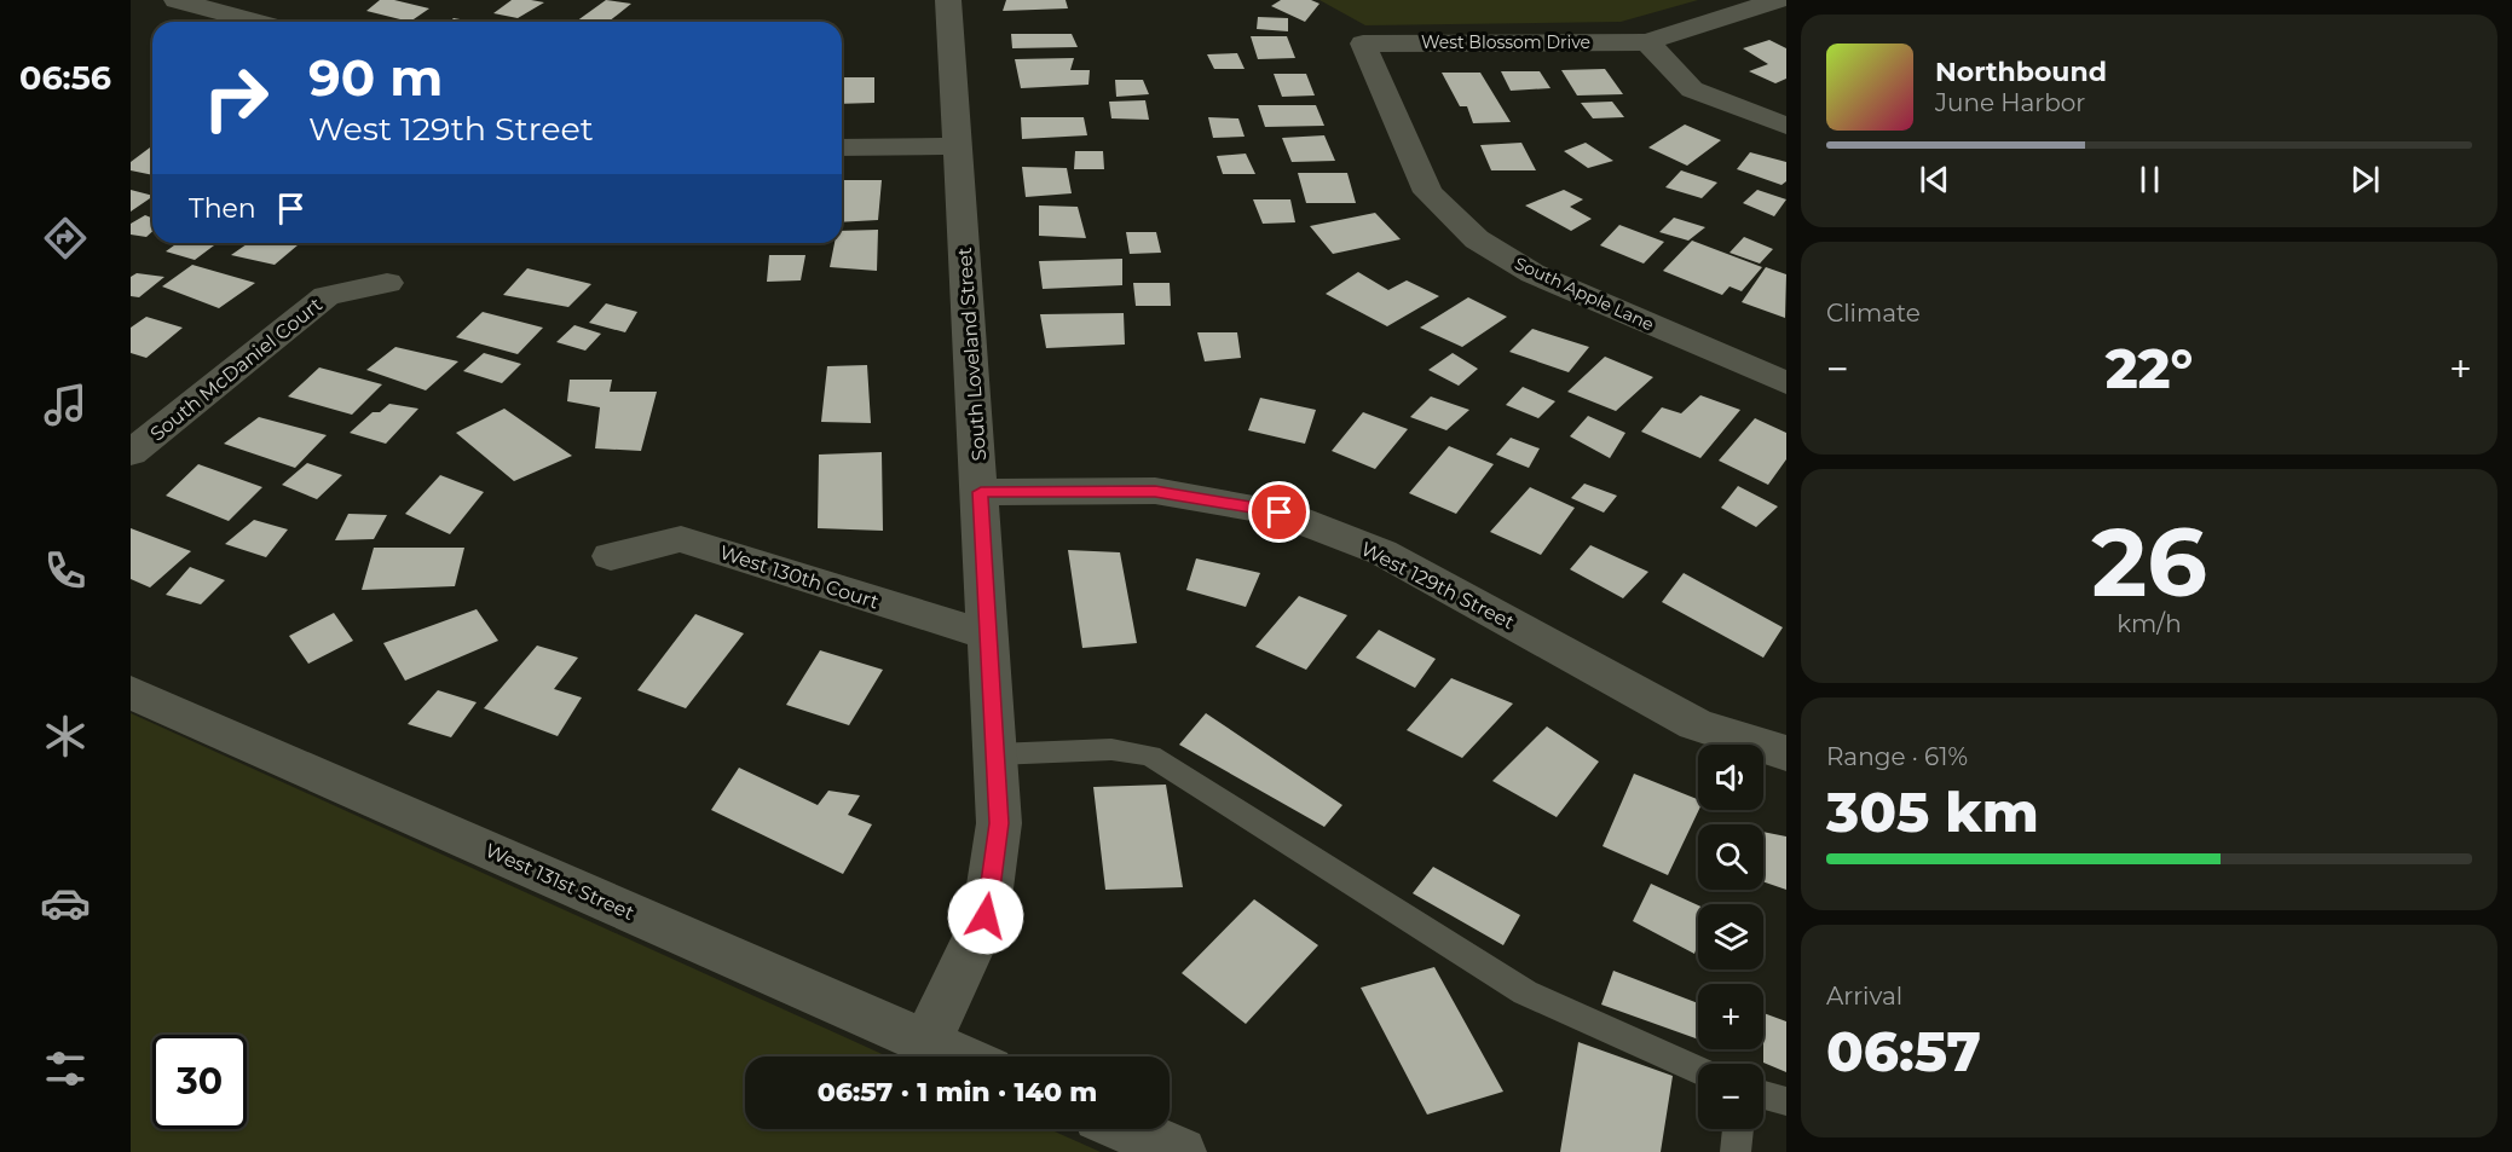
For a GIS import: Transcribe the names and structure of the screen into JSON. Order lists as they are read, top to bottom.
{
  "streets": {
    "street": [
      "West Blossom Drive",
      "South Apple Lane",
      "South Loveland Street",
      "South McDaniel Court",
      "West 130th Court",
      "West 129th Street",
      "West 131st Street"
    ]
  },
  "crossings": [
    ["West Blossom Drive", "South Apple Lane"],
    ["South Loveland Street", "West 130th Court"],
    ["South Loveland Street", "West 129th Street"],
    ["South Loveland Street", "West 131st Street"]
  ],
  "page": {
    "tabs": "06:56",
    "turn": ["90 m", "West 129th Street"],
    "song": ["Northbound", "June Harbor"],
    "then": "Then",
    "tile": [
      "Climate",
      ["26", "km/h"],
      ["Range · 61%", "305 km"],
      ["Arrival", "06:57"]
    ],
    "heat": ["−", "22°", "+"],
    "map_buttons": ["+", "−"],
    "limit": "30",
    "trip": "06:57 · 1 min · 140 m"
  }
}
